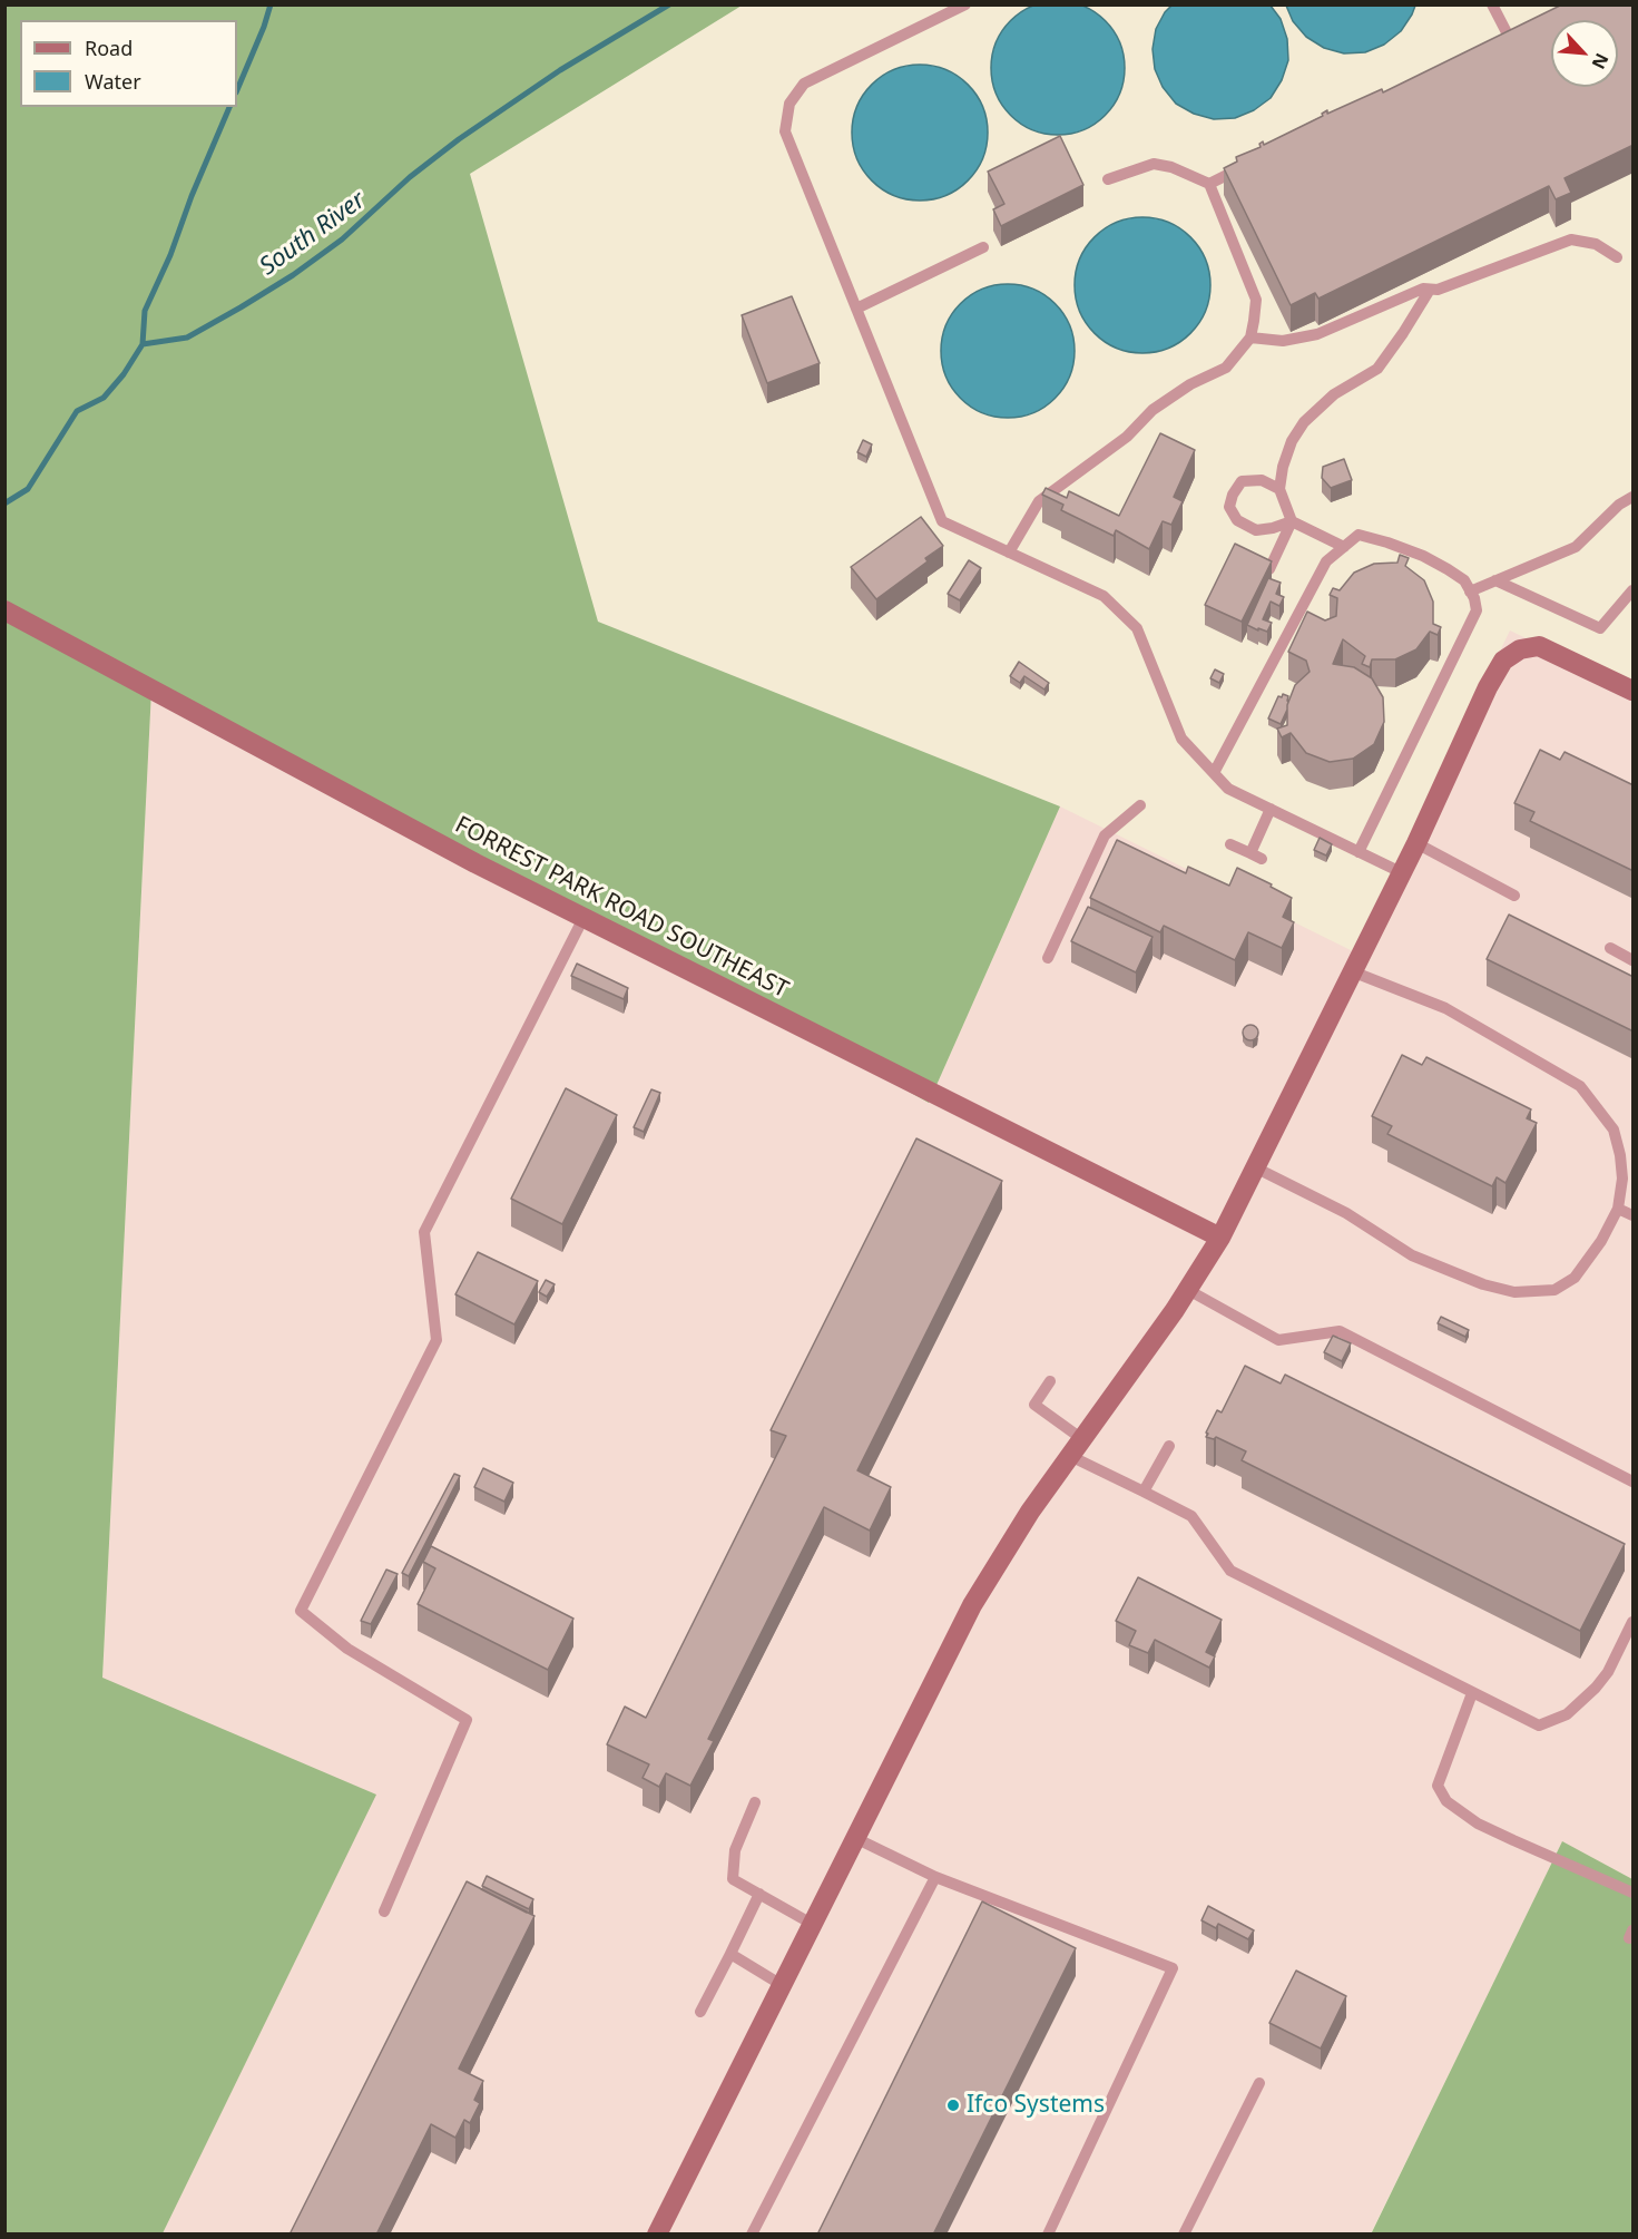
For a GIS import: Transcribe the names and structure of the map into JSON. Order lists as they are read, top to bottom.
{
  "streets": {
    "street": ["FORREST PARK ROAD SOUTHEAST"]
  },
  "water": ["South River"],
  "places": ["Ifco Systems"],
  "legend": ["Road", "Water"],
  "north": "bottom right"
}
